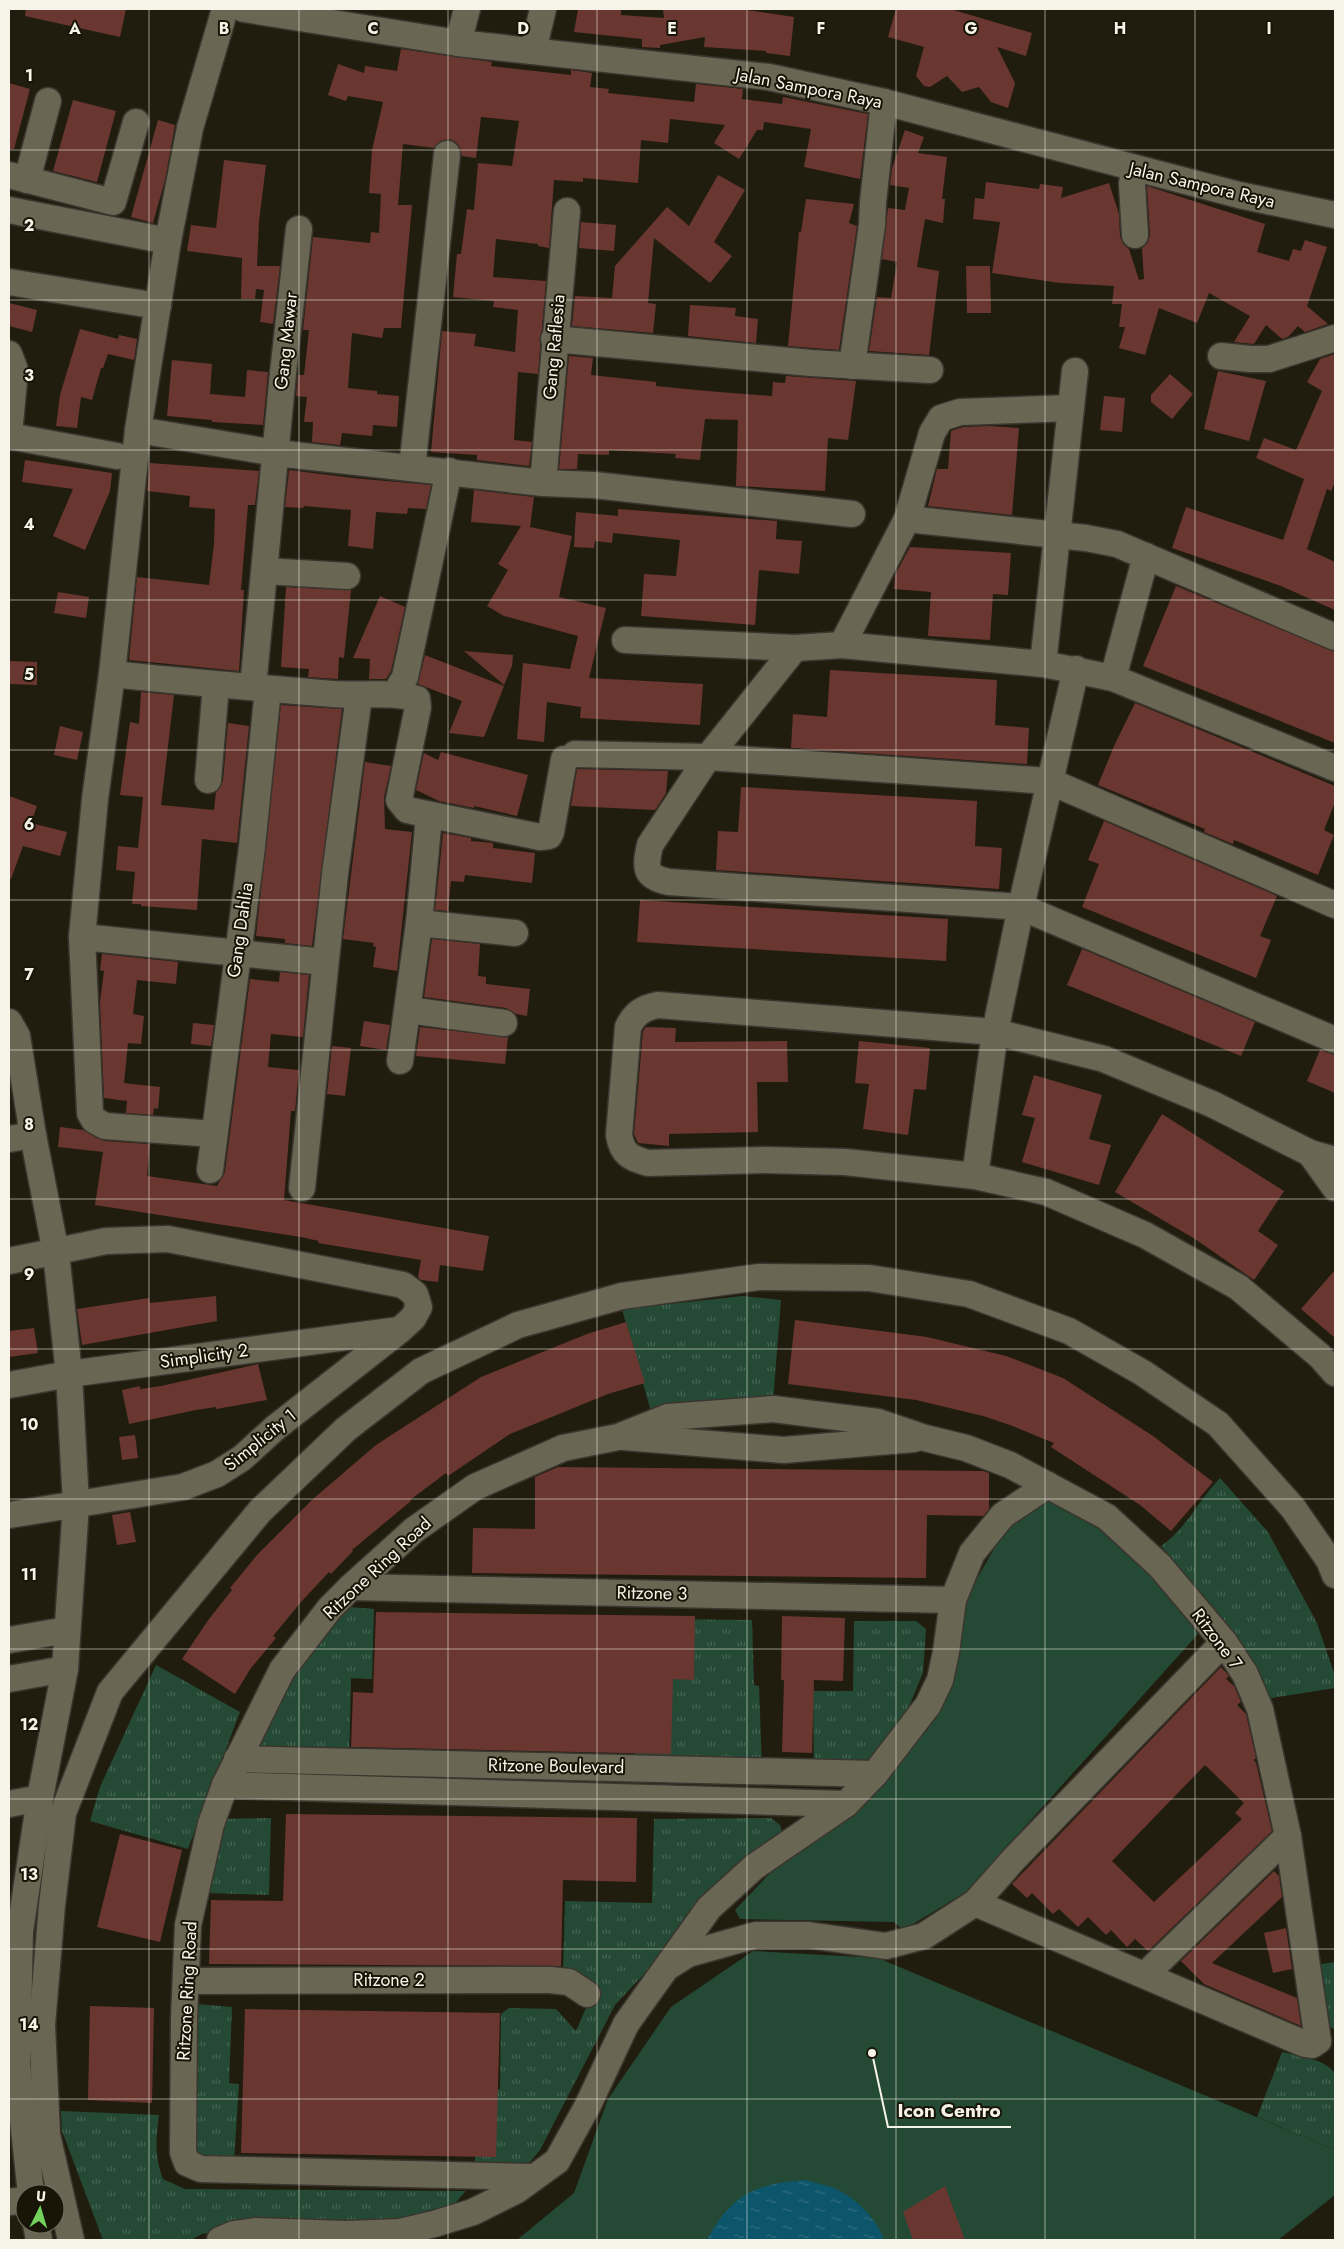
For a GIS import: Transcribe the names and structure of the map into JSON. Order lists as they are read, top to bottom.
{
  "streets": {
    "street": [
      "Jalan Sampora Raya",
      "Gang Mawar",
      "Gang Raflesia",
      "Gang Dahlia",
      "Simplicity 2",
      "Simplicity 1",
      "Ritzone Ring Road",
      "Ritzone 3",
      "Ritzone 7",
      "Ritzone Boulevard",
      "Ritzone 2"
    ]
  },
  "crossings": [
    ["Gang Mawar", "Gang Dahlia"],
    ["Simplicity 2", "Simplicity 1"],
    ["Ritzone Ring Road", "Ritzone 3"],
    ["Ritzone Ring Road", "Ritzone Boulevard"],
    ["Ritzone Ring Road", "Ritzone 2"]
  ],
  "places": ["Icon Centro"],
  "north": "top",
  "grid": {
    "columns": [
      "A",
      "B",
      "C",
      "D",
      "E",
      "F",
      "G",
      "H",
      "I"
    ],
    "rows": [
      "1",
      "2",
      "3",
      "4",
      "5",
      "6",
      "7",
      "8",
      "9",
      "10",
      "11",
      "12",
      "13",
      "14"
    ]
  }
}
